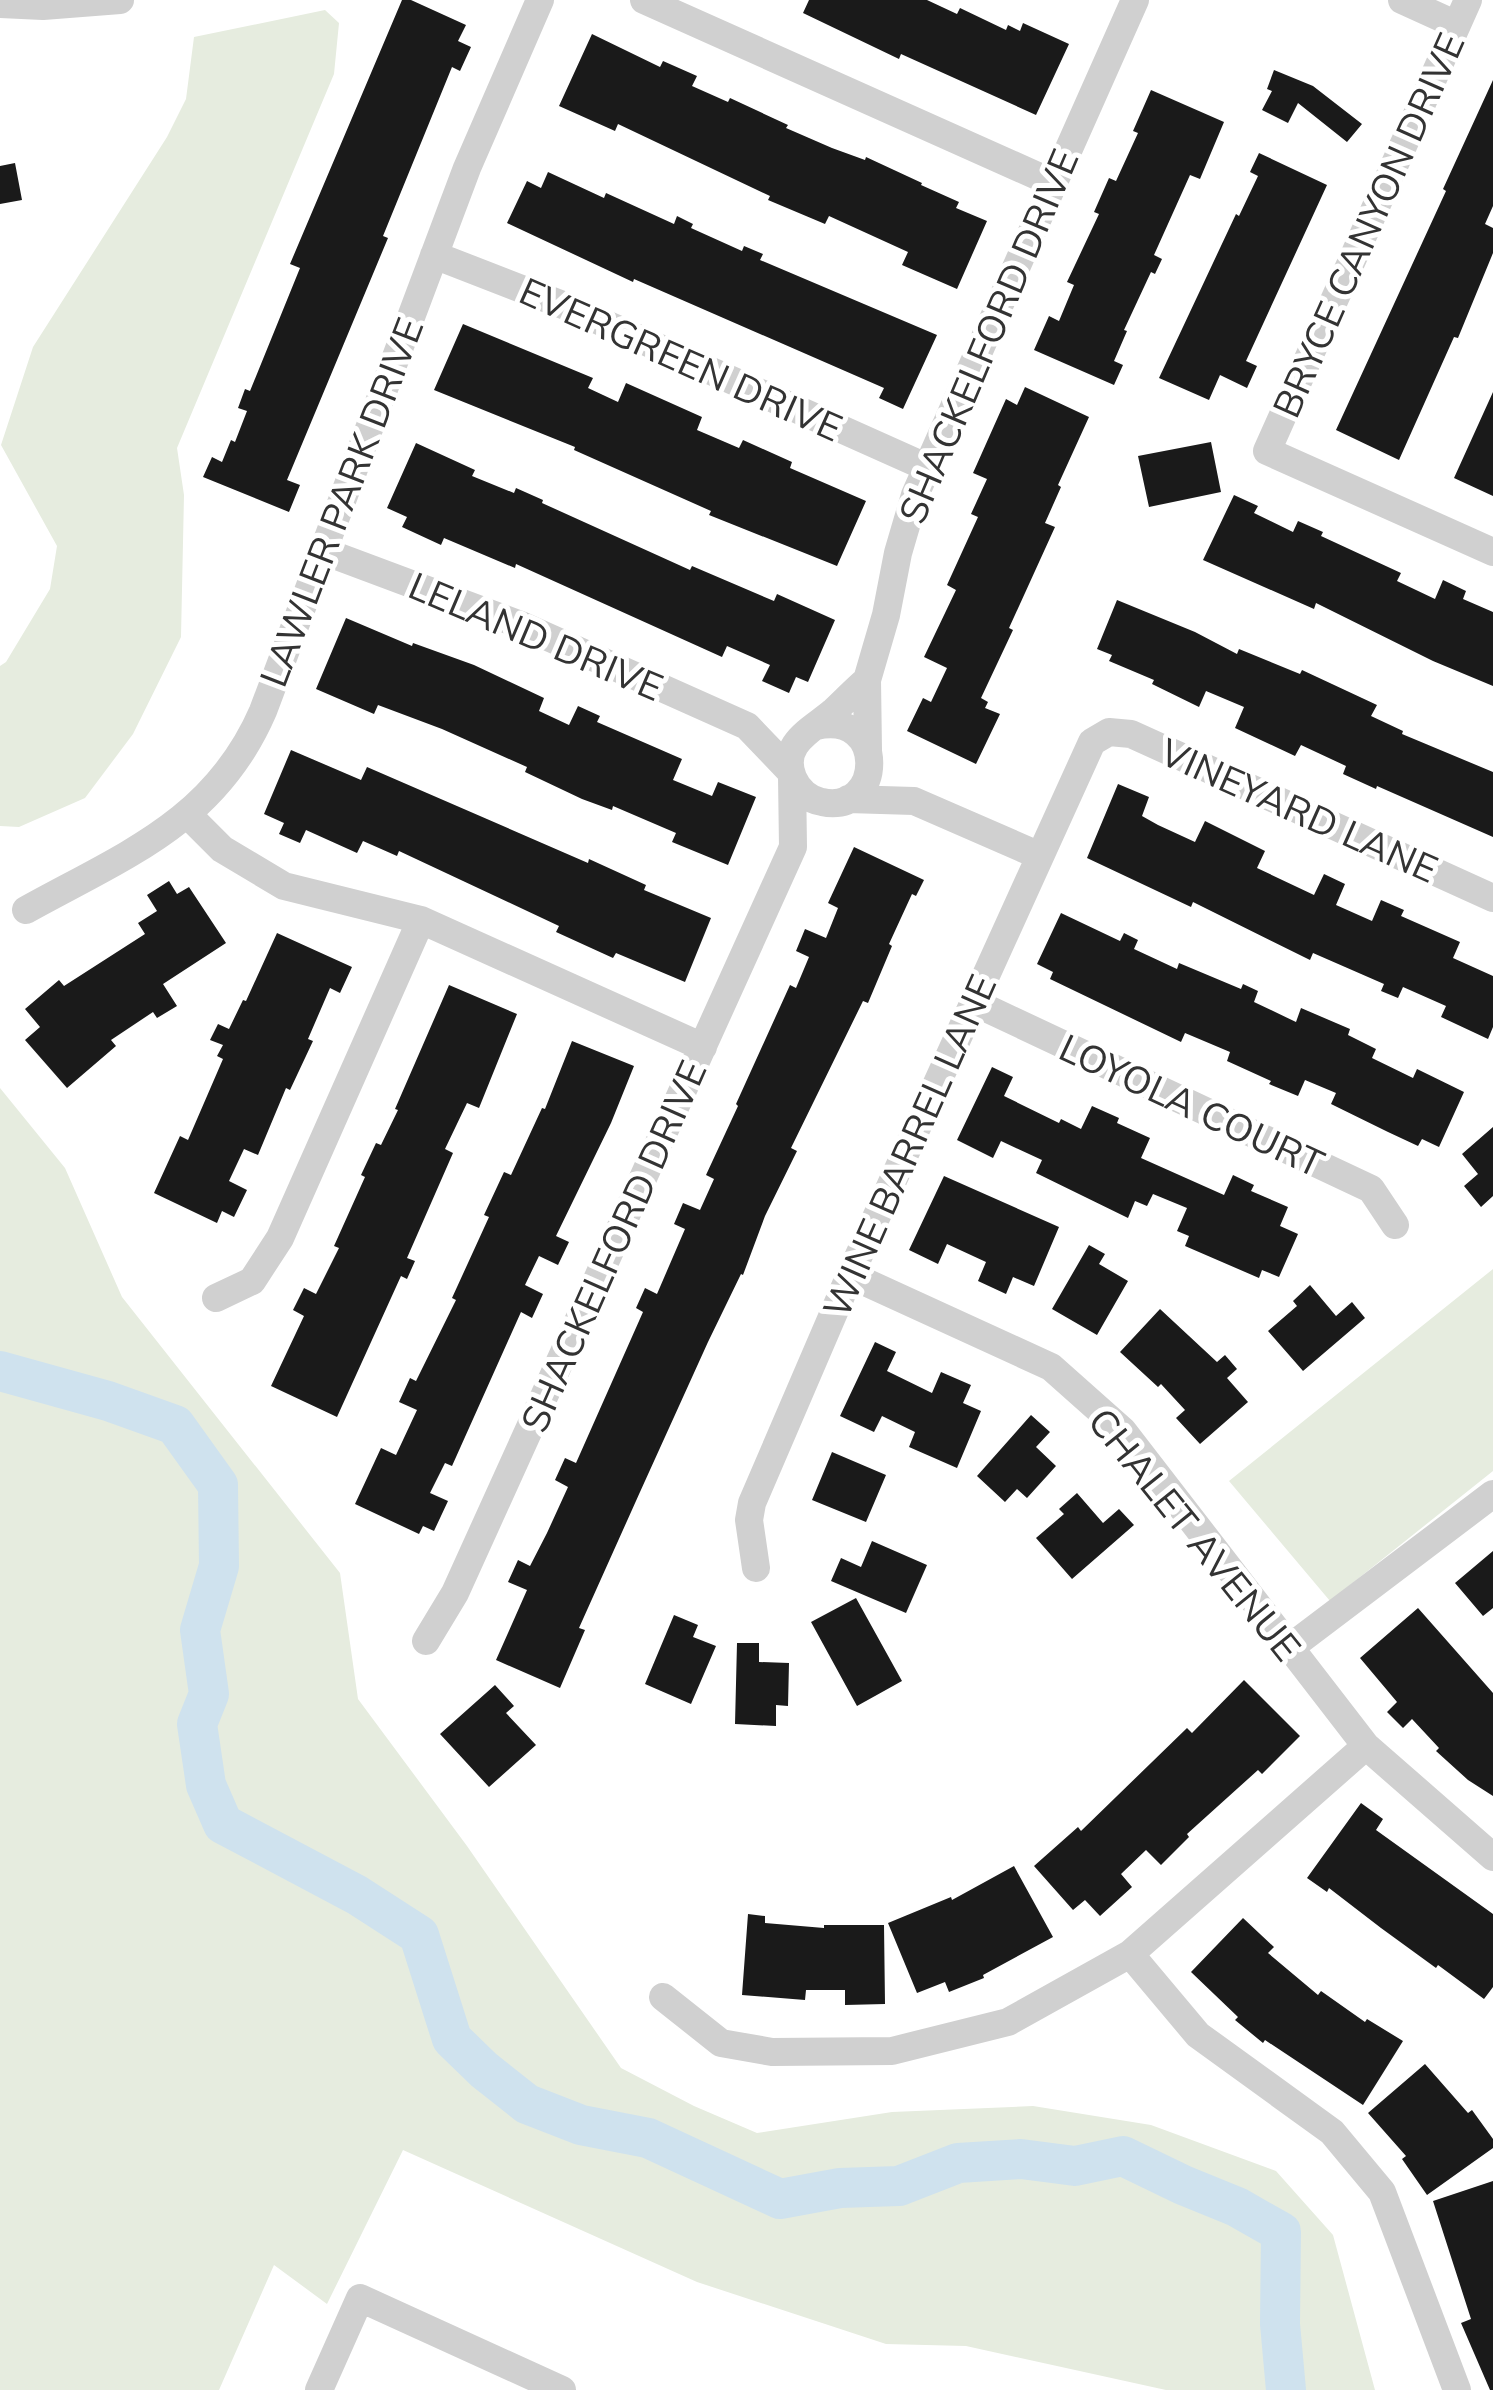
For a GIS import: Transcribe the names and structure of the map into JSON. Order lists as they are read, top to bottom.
{
  "streets": {
    "street": [
      "BRYCE CANYON DRIVE",
      "SHACKELFORD DRIVE",
      "EVERGREEN DRIVE",
      "LAWLER PARK DRIVE",
      "LELAND DRIVE",
      "VINEYARD LANE",
      "LOYOLA COURT",
      "WINE BARREL LANE",
      "CHALET AVENUE"
    ]
  },
  "crossings": [
    ["SHACKELFORD DRIVE", "EVERGREEN DRIVE"],
    ["SHACKELFORD DRIVE", "LELAND DRIVE"],
    ["EVERGREEN DRIVE", "LAWLER PARK DRIVE"],
    ["LAWLER PARK DRIVE", "LELAND DRIVE"],
    ["VINEYARD LANE", "WINE BARREL LANE"],
    ["LOYOLA COURT", "WINE BARREL LANE"],
    ["WINE BARREL LANE", "CHALET AVENUE"]
  ]
}
